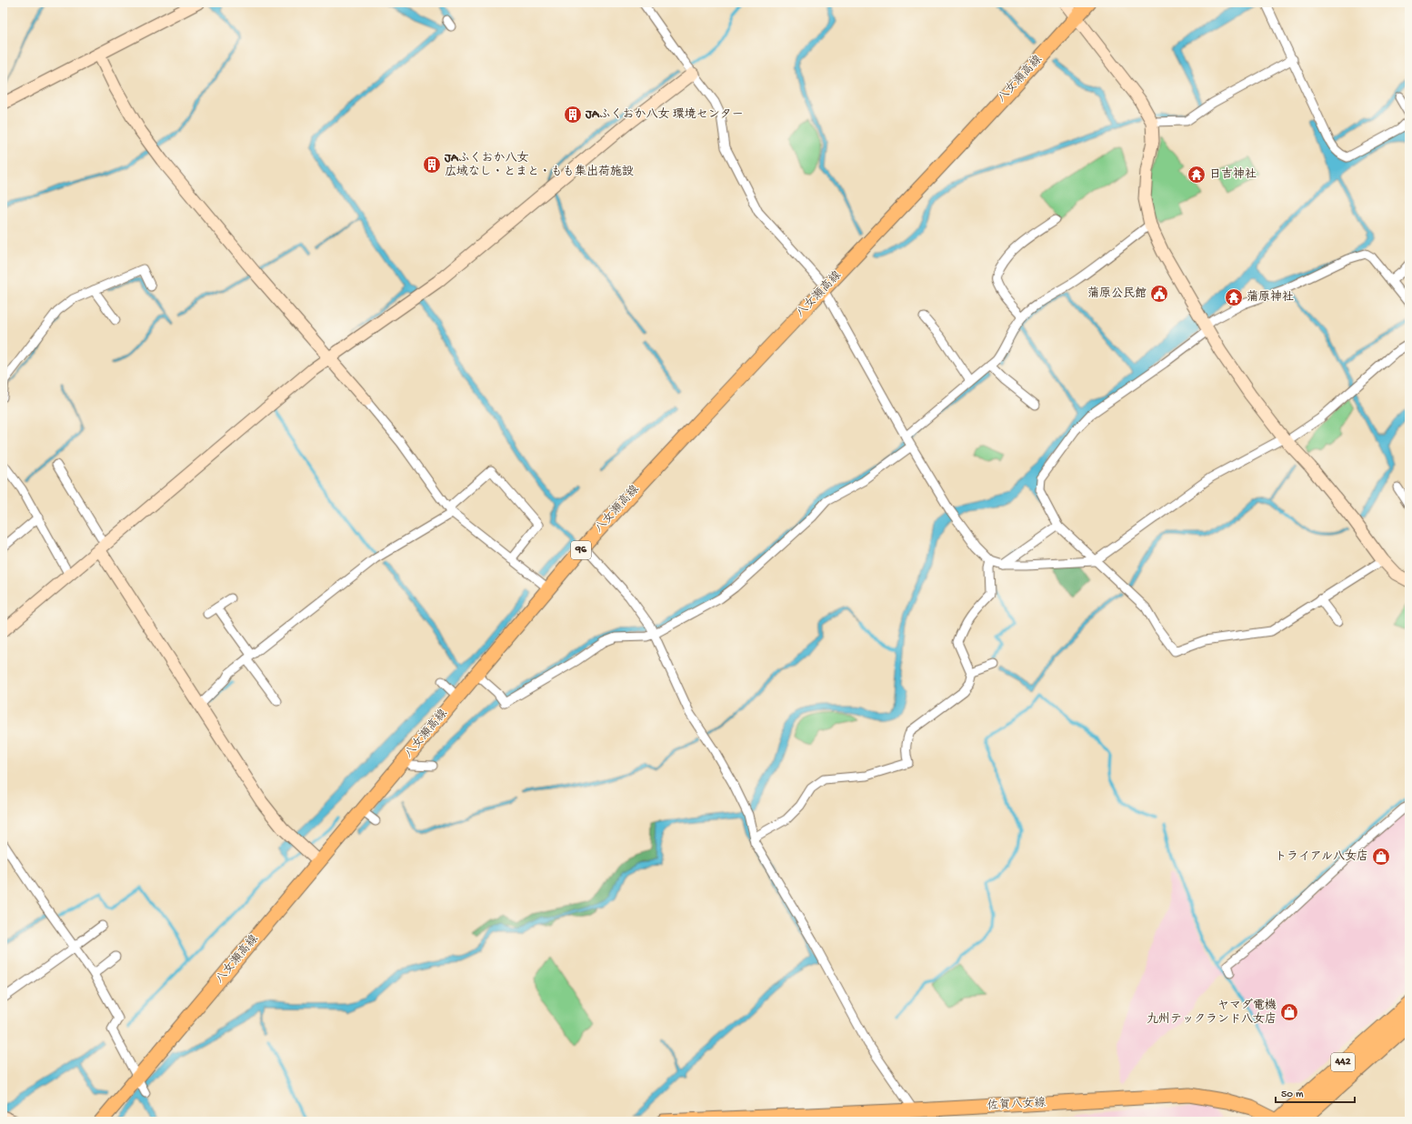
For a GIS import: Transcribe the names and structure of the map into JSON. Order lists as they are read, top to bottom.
{
  "streets": {
    "highway": ["442"],
    "main road": ["八女瀬高線", "96", "佐賀八女線"]
  },
  "crossings": [
    ["442", "佐賀八女線"]
  ],
  "places": {
    "building": ["JAふくおか八女 環境センター", "JAふくおか八女 広域なし・とまと・もも集出荷施設"],
    "temple": ["日吉神社", "蒲原神社"],
    "public building": ["蒲原公民館"],
    "shop": ["トライアル八女店", "ヤマダ電機 九州テックランド八女店"]
  },
  "scale_bar": "50 m"
}
